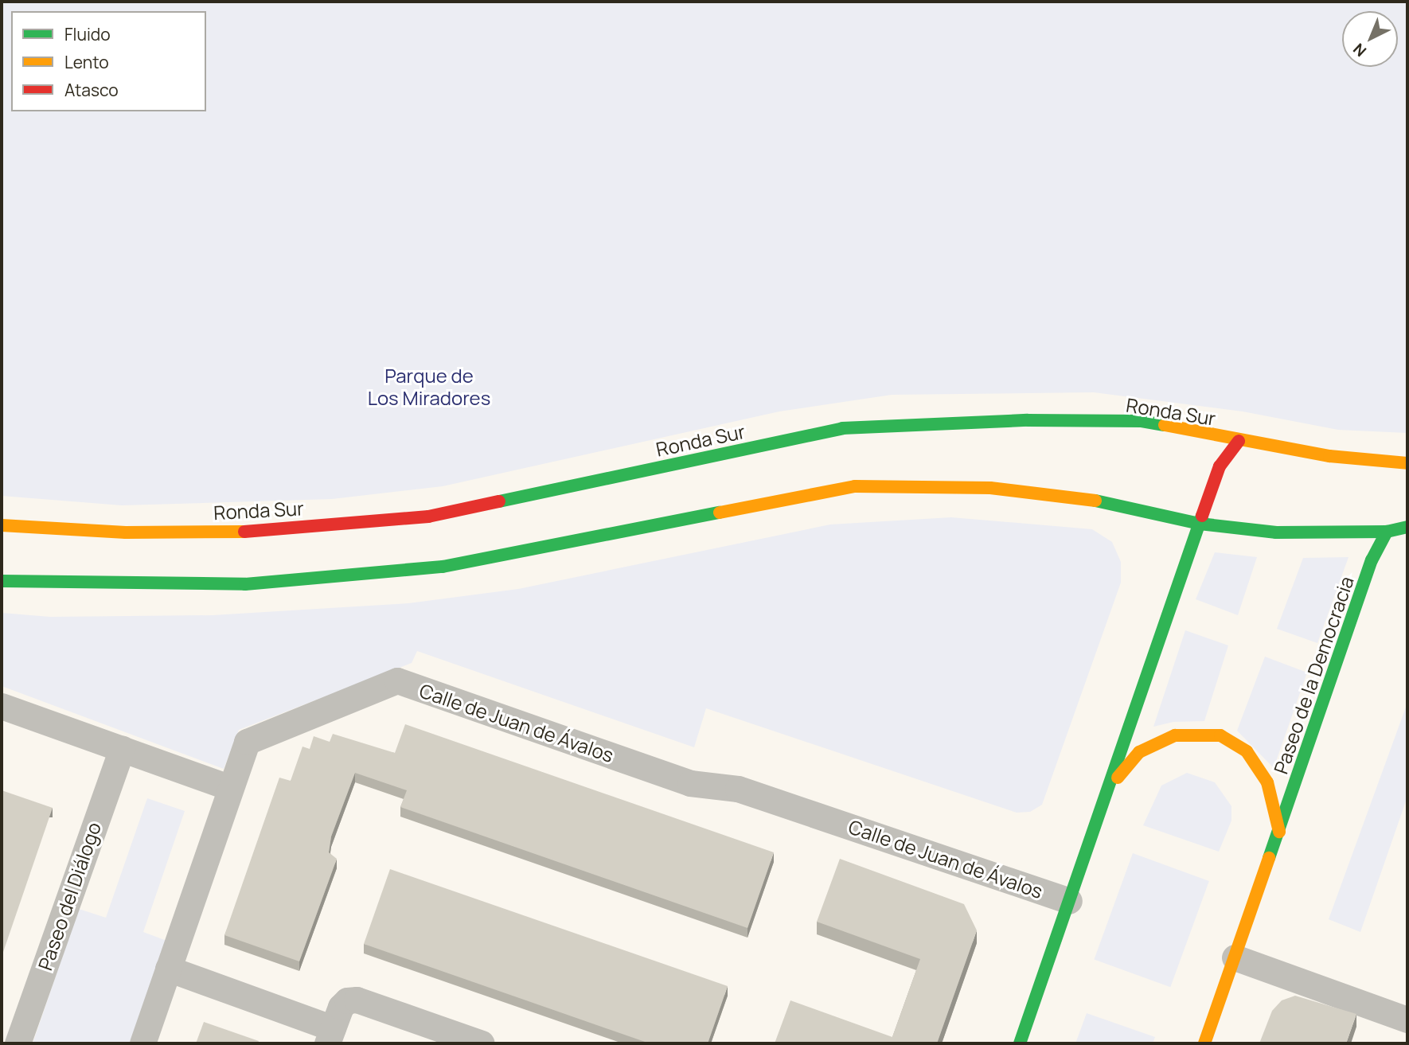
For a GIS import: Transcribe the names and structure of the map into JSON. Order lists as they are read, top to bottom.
{
  "streets": {
    "main road": ["Ronda Sur", "Paseo de la Democracia"],
    "street": ["Calle de Juan de Ávalos", "Paseo del Diálogo"]
  },
  "crossings": [
    ["Ronda Sur", "Paseo de la Democracia"],
    ["Paseo de la Democracia", "Calle de Juan de Ávalos"]
  ],
  "parks": ["Parque de Los Miradores"],
  "legend": ["Fluido", "Lento", "Atasco"],
  "north": "bottom left"
}
